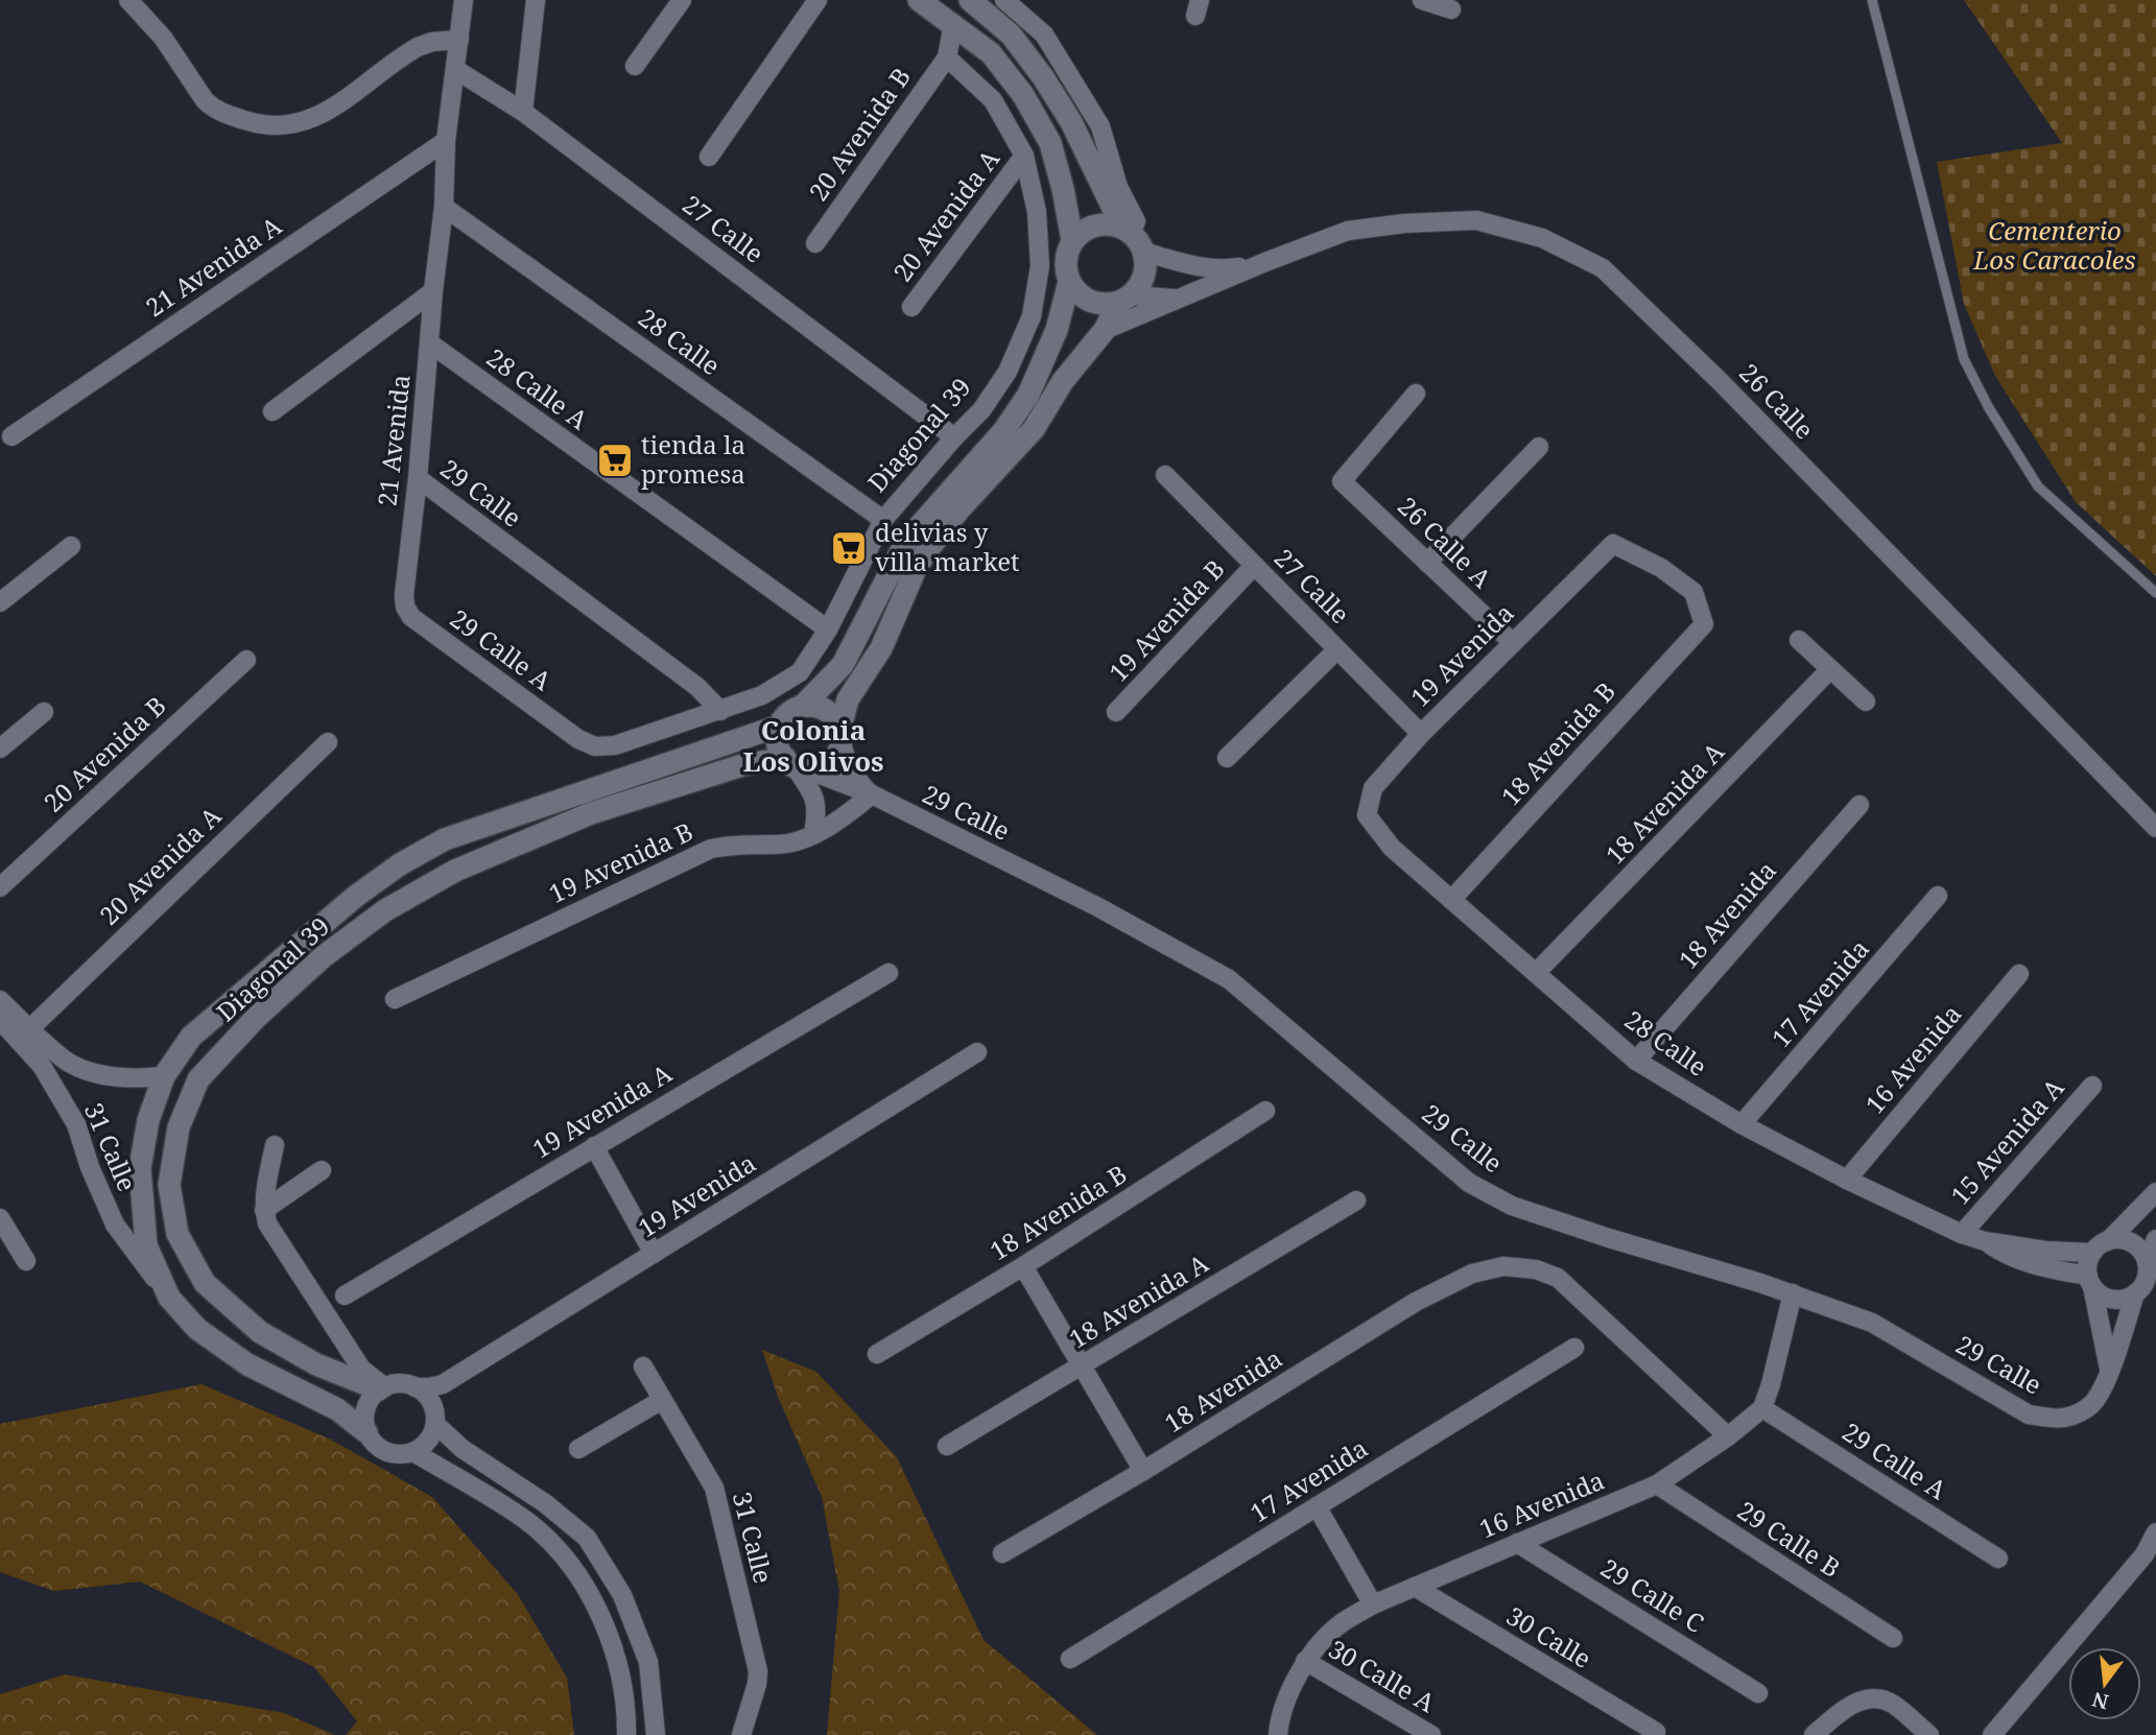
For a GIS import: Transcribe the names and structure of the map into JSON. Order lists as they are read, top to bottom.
{
  "streets": {
    "street": [
      "20 Avenida B",
      "20 Avenida A",
      "27 Calle",
      "21 Avenida A",
      "28 Calle",
      "28 Calle A",
      "26 Calle",
      "Diagonal 39",
      "21 Avenida",
      "29 Calle",
      "26 Calle A",
      "19 Avenida B",
      "29 Calle A",
      "19 Avenida",
      "18 Avenida B",
      "18 Avenida A",
      "18 Avenida",
      "17 Avenida",
      "16 Avenida",
      "19 Avenida A",
      "15 Avenida A",
      "31 Calle",
      "29 Calle B",
      "29 Calle C",
      "30 Calle",
      "30 Calle A"
    ]
  },
  "crossings": [
    ["20 Avenida B", "Diagonal 39"],
    ["20 Avenida A", "Diagonal 39"],
    ["20 Avenida A", "31 Calle"],
    ["27 Calle", "Diagonal 39"],
    ["27 Calle", "21 Avenida"],
    ["27 Calle", "19 Avenida B"],
    ["27 Calle", "19 Avenida"],
    ["21 Avenida A", "21 Avenida"],
    ["28 Calle", "Diagonal 39"],
    ["28 Calle", "21 Avenida"],
    ["28 Calle", "19 Avenida"],
    ["28 Calle", "18 Avenida B"],
    ["28 Calle", "18 Avenida A"],
    ["28 Calle", "18 Avenida"],
    ["28 Calle", "17 Avenida"],
    ["28 Calle", "16 Avenida"],
    ["28 Calle", "15 Avenida A"],
    ["28 Calle A", "Diagonal 39"],
    ["28 Calle A", "21 Avenida"],
    ["Diagonal 39", "29 Calle"],
    ["Diagonal 39", "29 Calle A"],
    ["Diagonal 39", "19 Avenida"],
    ["Diagonal 39", "31 Calle"],
    ["21 Avenida", "29 Calle"],
    ["21 Avenida", "29 Calle A"],
    ["29 Calle", "19 Avenida B"],
    ["26 Calle A", "19 Avenida"],
    ["29 Calle A", "16 Avenida"],
    ["19 Avenida", "18 Avenida B"],
    ["18 Avenida", "16 Avenida"],
    ["16 Avenida", "29 Calle B"],
    ["16 Avenida", "29 Calle C"],
    ["16 Avenida", "30 Calle"],
    ["16 Avenida", "30 Calle A"]
  ],
  "districts": ["Colonia Los Olivos"],
  "parks": ["Cementerio Los Caracoles"],
  "places": {
    "supermarket": ["tienda la promesa", "delivias y villa market"]
  },
  "north": "bottom"
}
